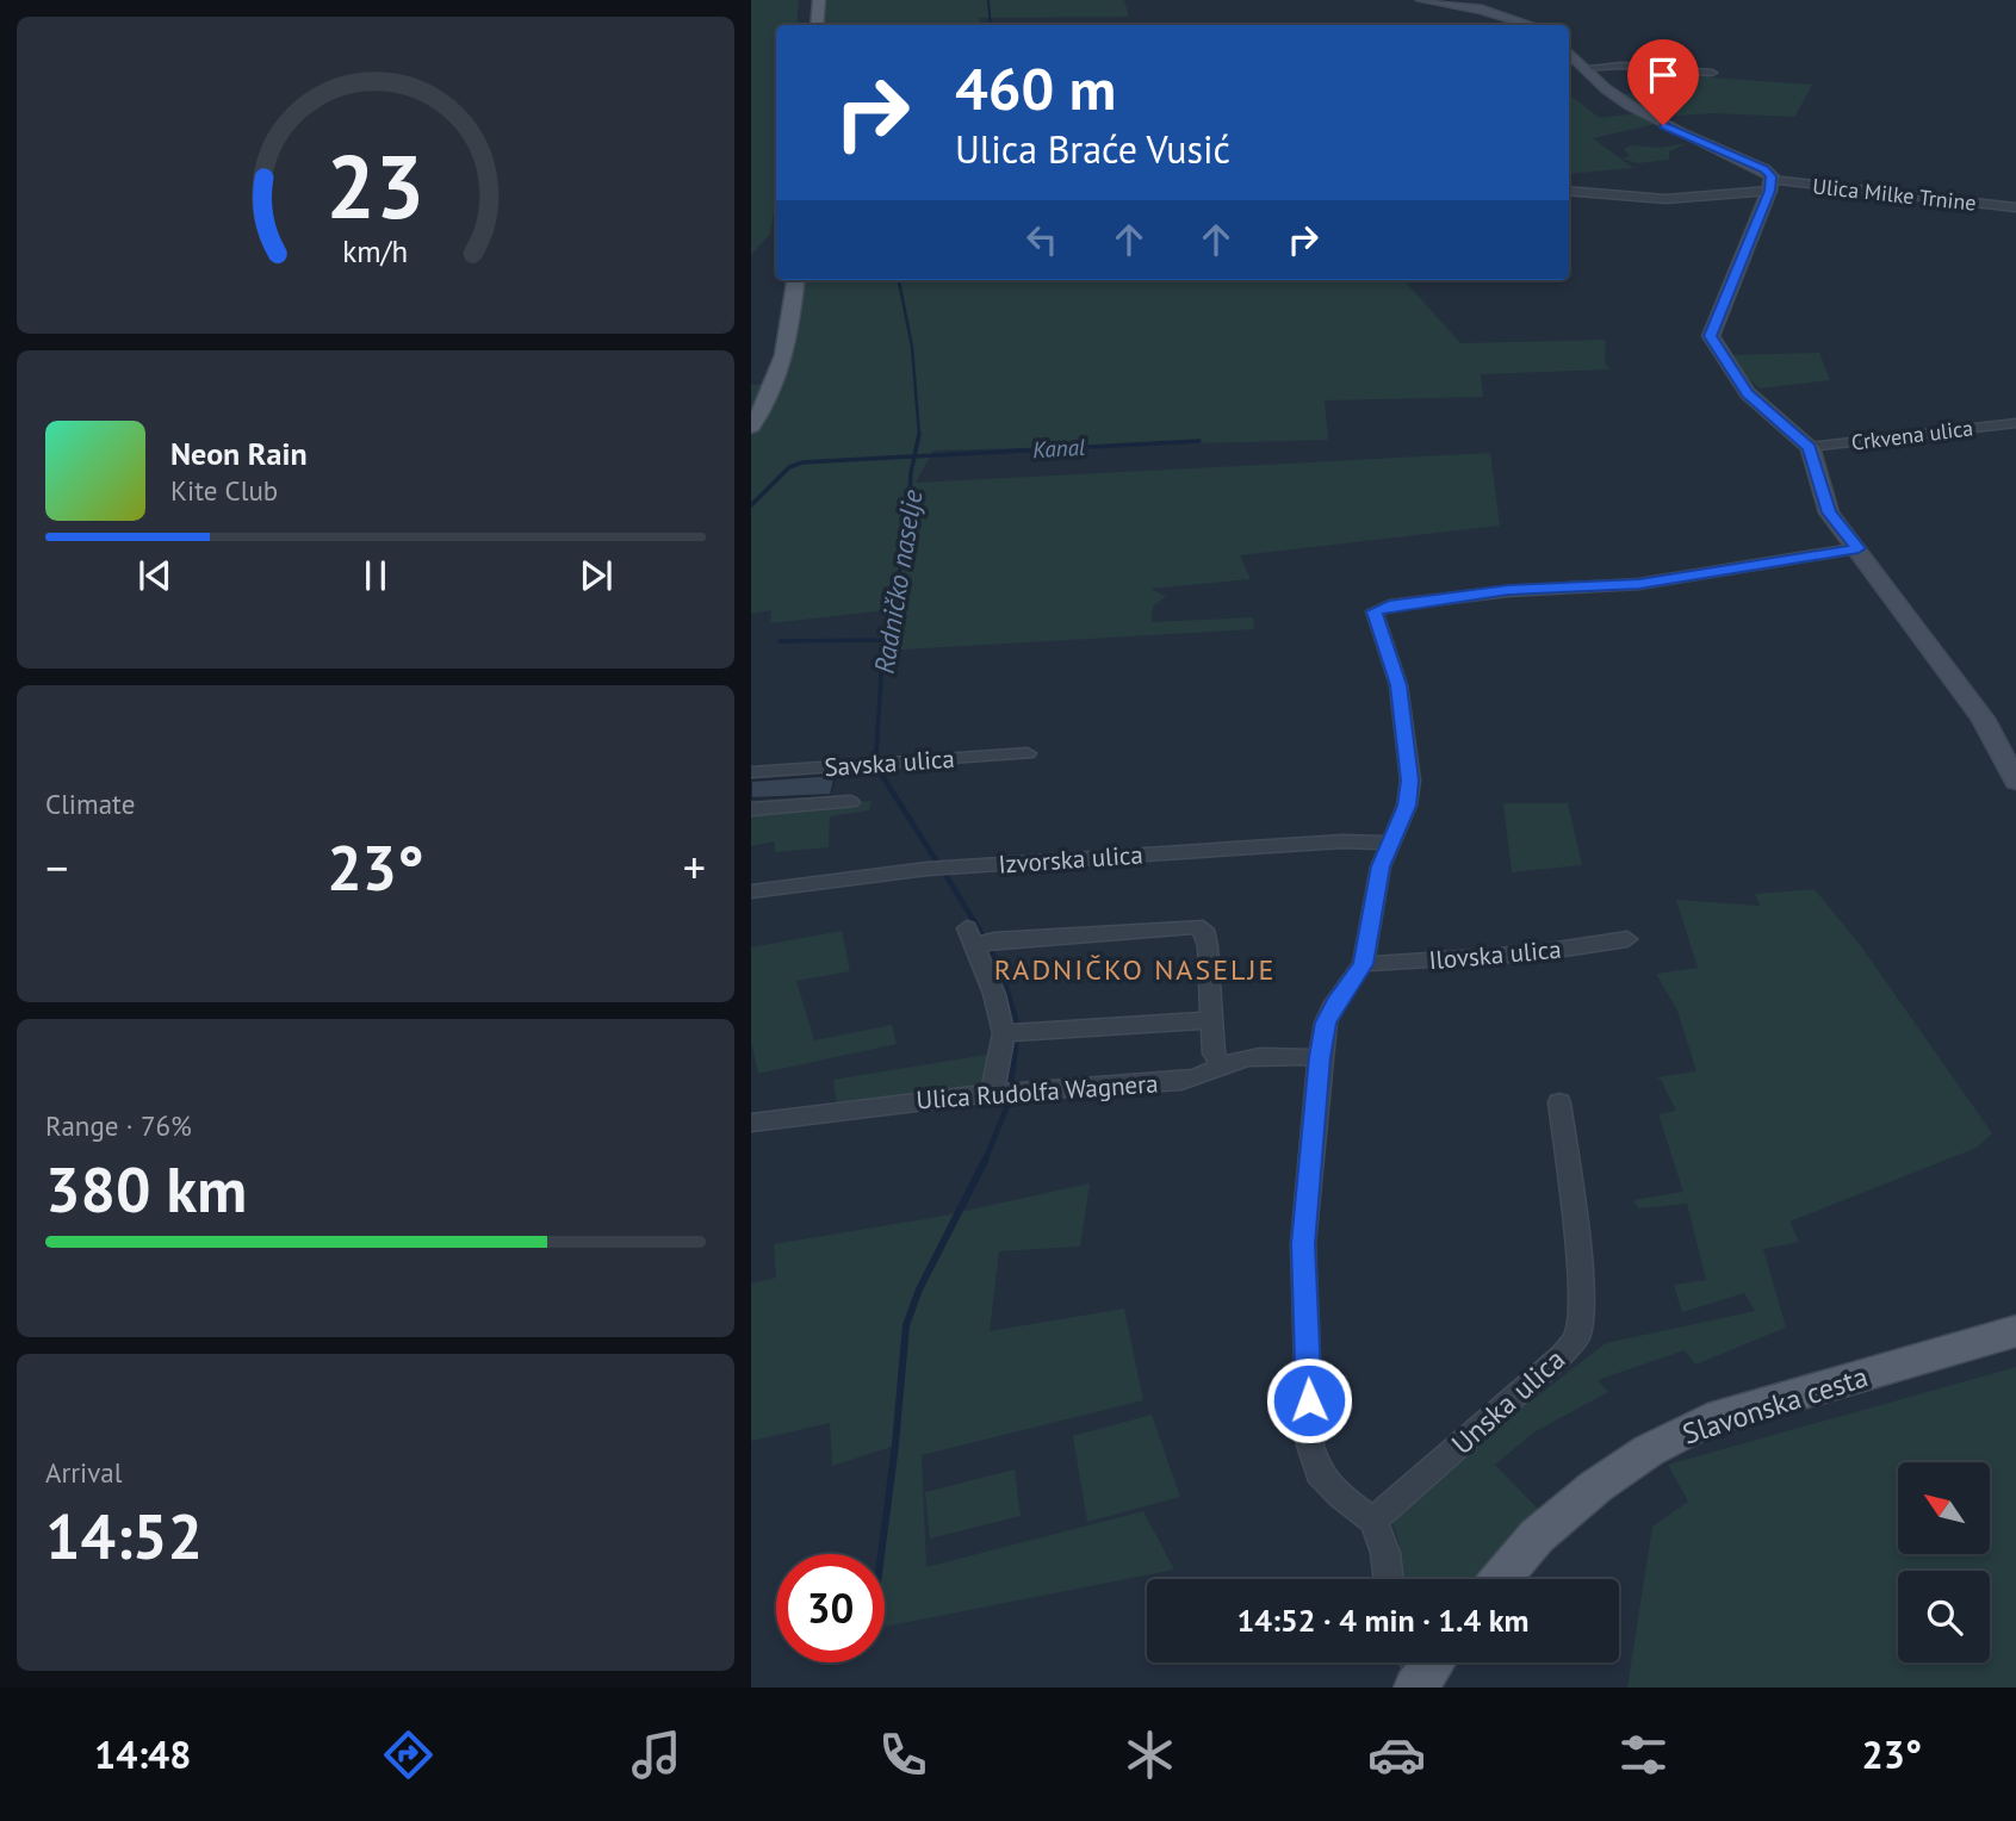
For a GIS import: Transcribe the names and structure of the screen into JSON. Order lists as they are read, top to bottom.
{
  "streets": {
    "main road": ["Slavonska cesta"],
    "street": [
      "Ulica Milke Trnine",
      "Crkvena ulica",
      "Savska ulica",
      "Izvorska ulica",
      "Ilovska ulica",
      "Ulica Rudolfa Wagnera",
      "Unska ulica"
    ]
  },
  "districts": ["RADNIČKO NASELJE"],
  "water": ["Kanal", "Radničko naselje"],
  "north": "top left",
  "page": {
    "turn": ["460 m", "Ulica Braće Vusić"],
    "song": ["Neon Rain", "Kite Club"],
    "tile": [
      "Climate",
      ["Range · 76%", "380 km"],
      ["Arrival", "14:52"]
    ],
    "heat": ["−", "23°", "+"],
    "limit": "30",
    "trip": "14:52 · 4 min · 1.4 km",
    "tabs": ["14:48", "23°"],
    "gauge": ["23", "km/h"]
  }
}
